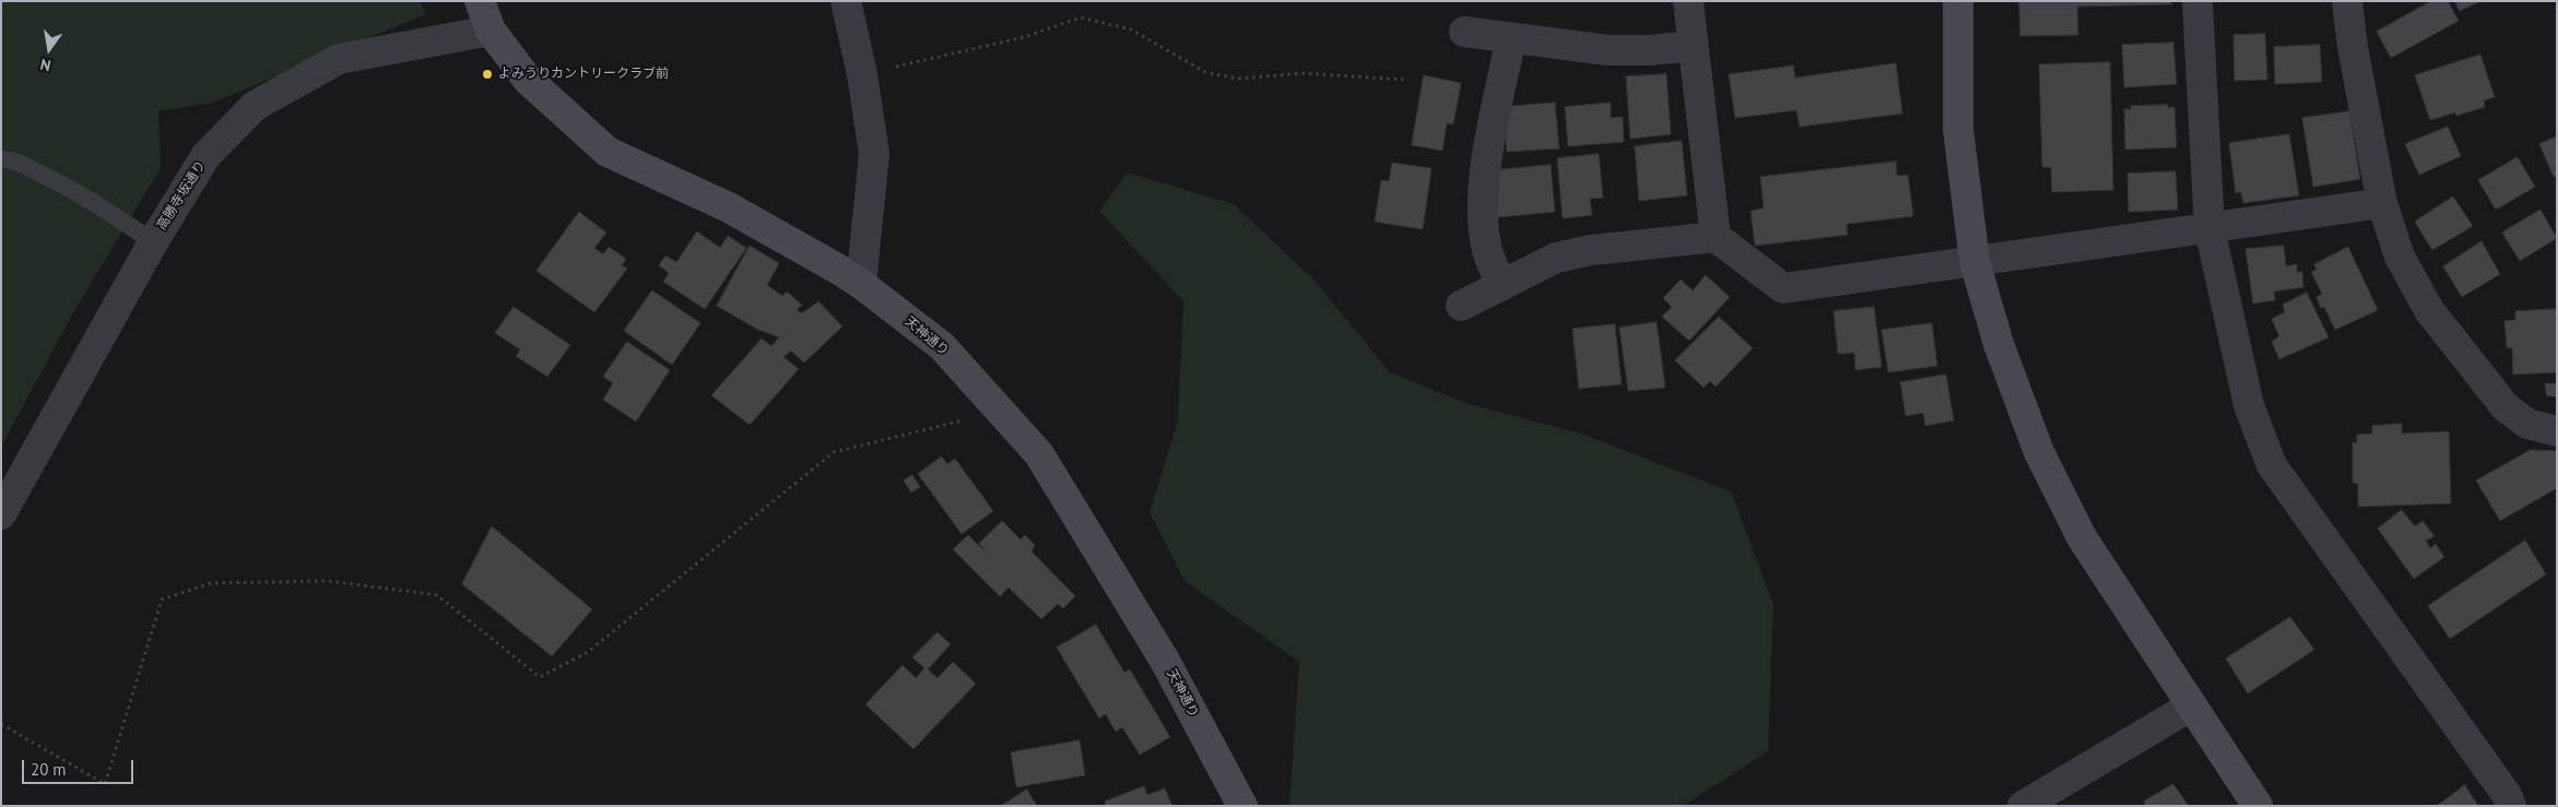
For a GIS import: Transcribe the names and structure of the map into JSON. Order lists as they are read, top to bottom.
{
  "streets": {
    "street": ["高勝寺坂通り", "天神通り"]
  },
  "crossings": [
    ["高勝寺坂通り", "天神通り"]
  ],
  "places": ["よみうりカントリークラブ前"],
  "scale_bar": "20 m",
  "north": "bottom"
}
